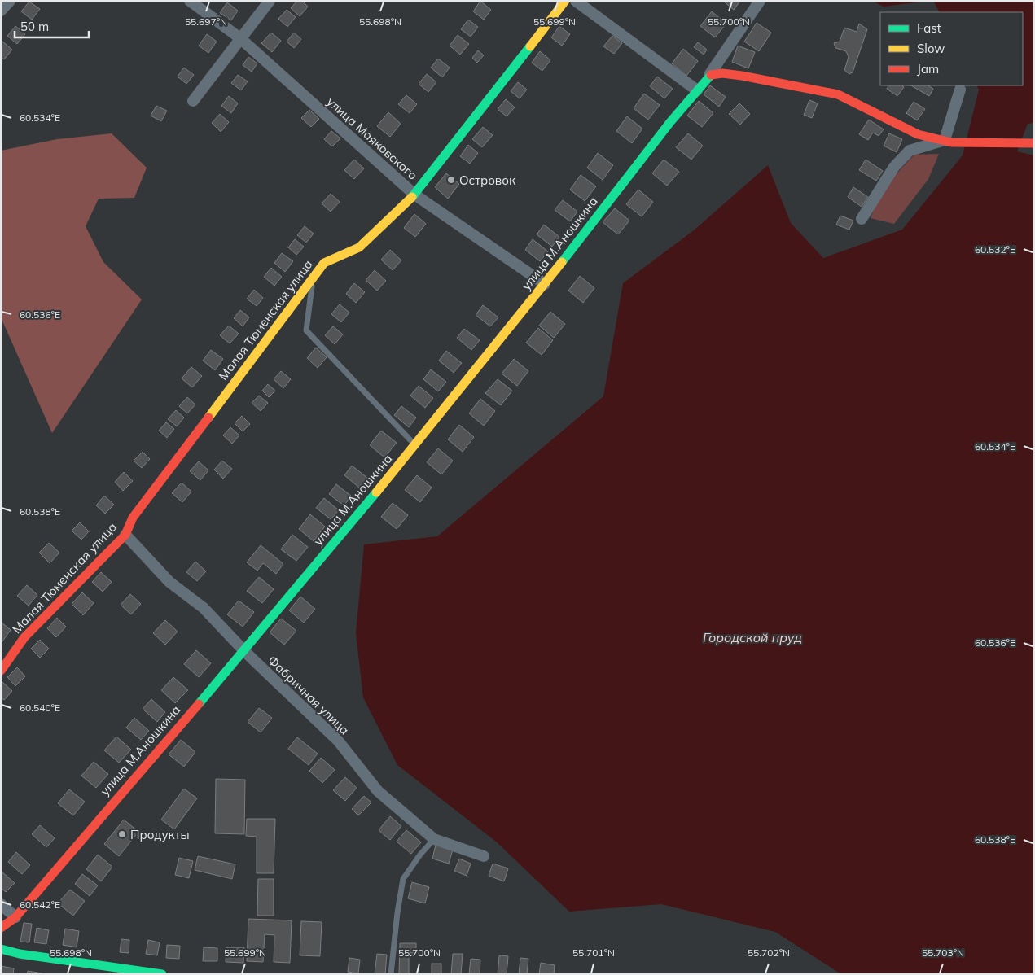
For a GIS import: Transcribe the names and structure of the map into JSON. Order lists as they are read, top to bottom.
{
  "streets": {
    "street": [
      "улица Маяковского",
      "улица М.Аношкина",
      "Малая Тюменская улица",
      "Фабричная улица"
    ]
  },
  "crossings": [
    ["улица Маяковского", "улица М.Аношкина"],
    ["улица Маяковского", "Малая Тюменская улица"],
    ["улица М.Аношкина", "Фабричная улица"],
    ["Малая Тюменская улица", "Фабричная улица"]
  ],
  "water": ["Городской пруд"],
  "places": ["Островок", "Продукты"],
  "legend": ["Fast", "Slow", "Jam"],
  "scale_bar": "50 m",
  "coordinates": [
    "55.697°N",
    "55.698°N",
    "55.699°N",
    "55.700°N",
    "60.534°E",
    "60.532°E",
    "60.536°E",
    "60.538°E",
    "60.540°E",
    "60.542°E",
    "55.701°N",
    "55.703°N",
    "55.702°N"
  ]
}
